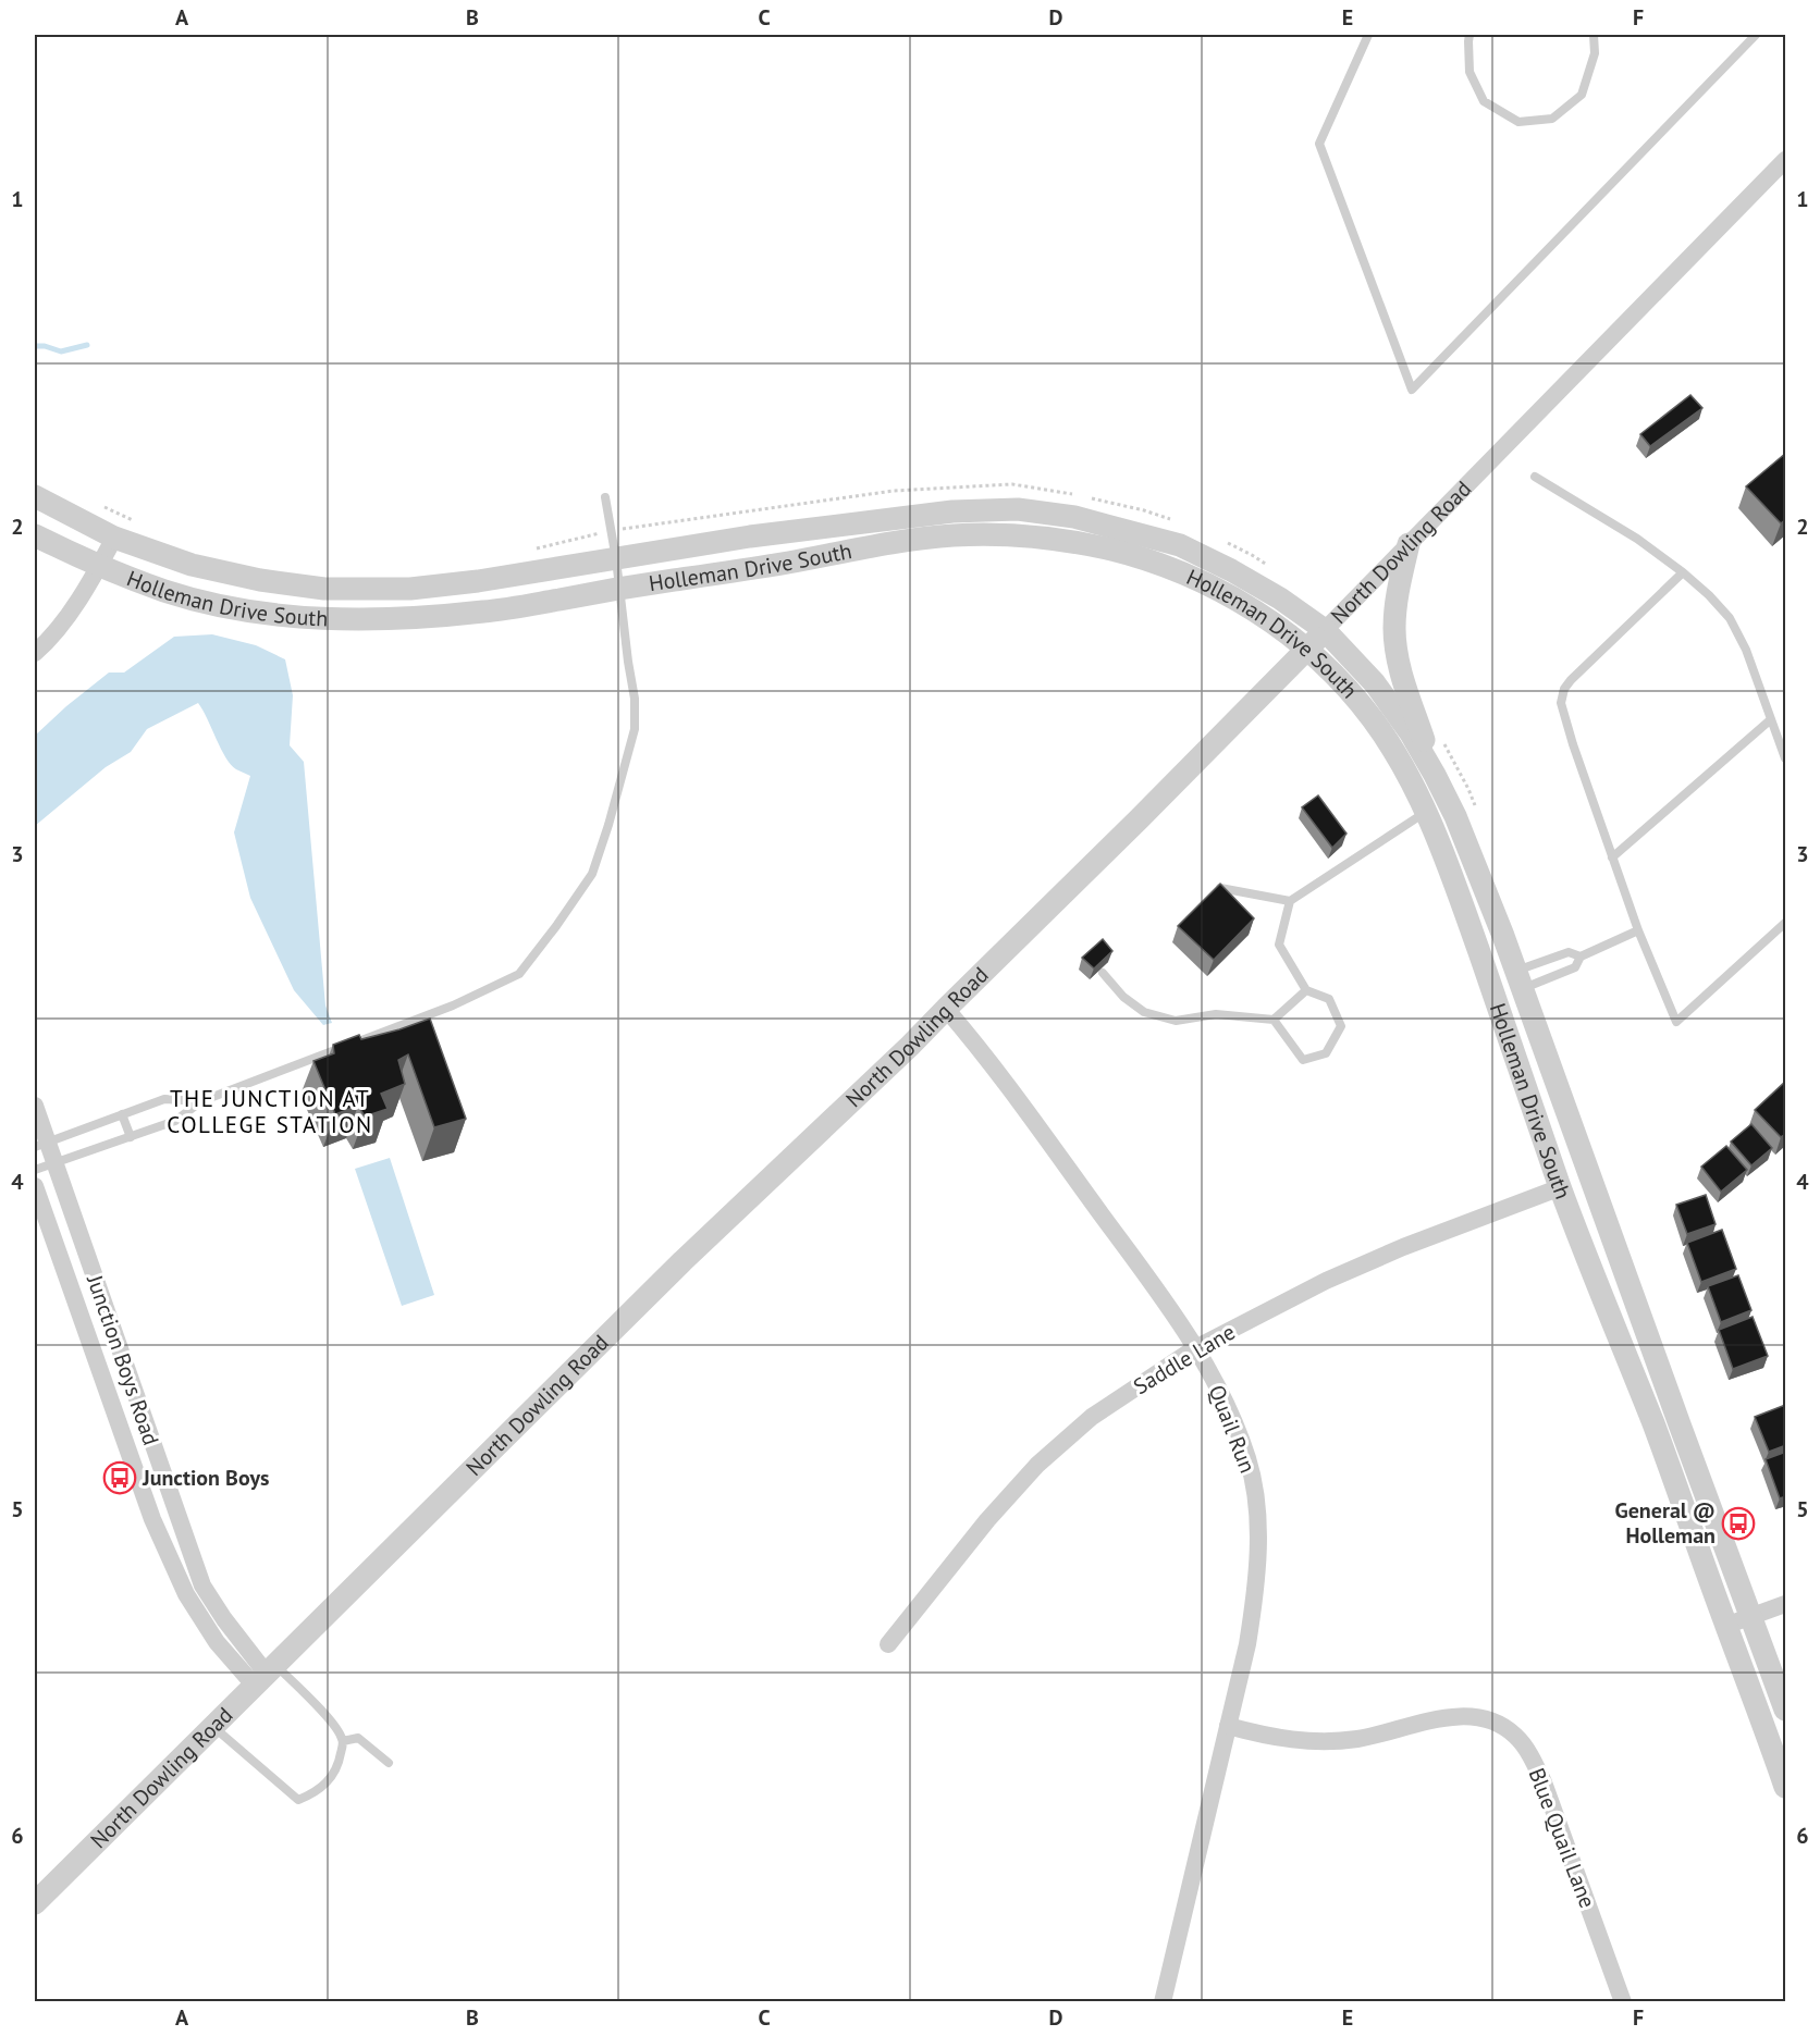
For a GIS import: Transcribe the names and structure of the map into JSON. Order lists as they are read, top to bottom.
{
  "streets": {
    "street": [
      "North Dowling Road",
      "Holleman Drive South",
      "Saddle Lane",
      "Junction Boys Road",
      "Quail Run",
      "Blue Quail Lane"
    ]
  },
  "crossings": [
    ["North Dowling Road", "Holleman Drive South"],
    ["North Dowling Road", "Junction Boys Road"],
    ["North Dowling Road", "Quail Run"],
    ["Holleman Drive South", "Saddle Lane"],
    ["Saddle Lane", "Quail Run"],
    ["Quail Run", "Blue Quail Lane"]
  ],
  "districts": ["THE JUNCTION AT COLLEGE STATION"],
  "places": {
    "bus stop": ["Junction Boys", "General @ Holleman"]
  },
  "grid": {
    "columns": [
      "A",
      "B",
      "C",
      "D",
      "E",
      "F"
    ],
    "rows": [
      "1",
      "2",
      "3",
      "4",
      "5",
      "6"
    ]
  }
}
